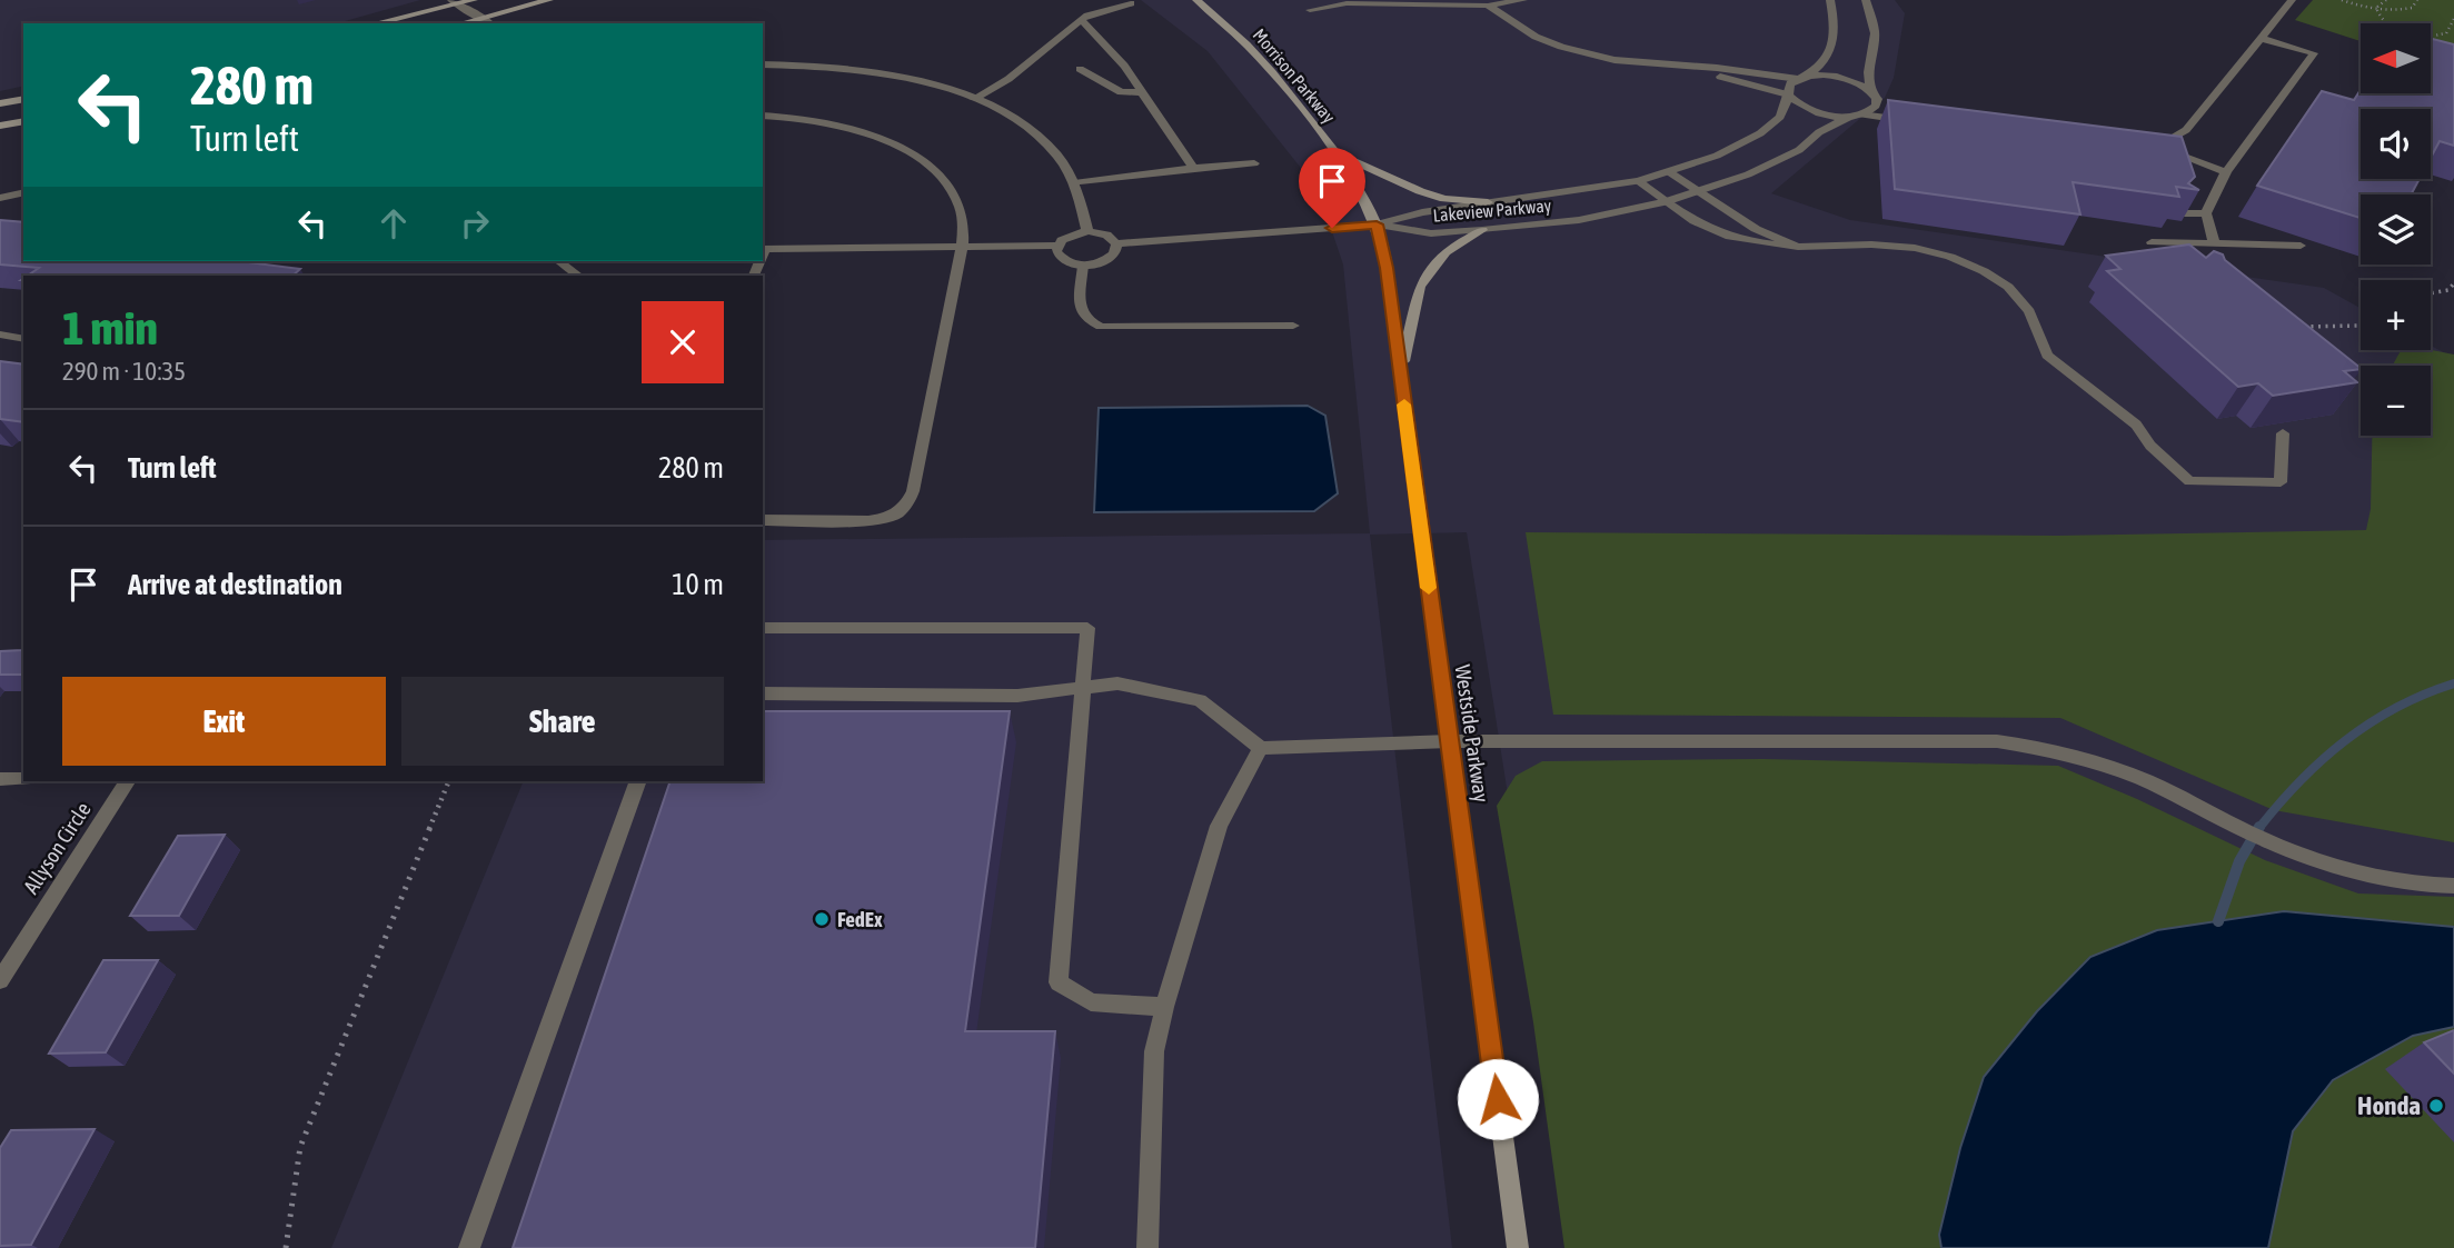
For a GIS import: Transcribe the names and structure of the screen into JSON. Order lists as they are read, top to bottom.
{
  "streets": {
    "main road": ["Morrison Parkway", "Westside Parkway"],
    "street": ["Lakeview Parkway", "Allyson Circle"]
  },
  "crossings": [
    ["Morrison Parkway", "Lakeview Parkway"],
    ["Morrison Parkway", "Westside Parkway"],
    ["Lakeview Parkway", "Westside Parkway"]
  ],
  "places": ["FedEx", "Honda"],
  "north": "left",
  "page": {
    "map_buttons": ["+", "−"],
    "turn": ["280 m", "Turn left"],
    "heading": ["1 min", "290 m · 10:35"],
    "list": [
      {
        "name": "Turn left",
        "value": "280 m"
      },
      {
        "name": "Arrive at destination",
        "value": "10 m"
      }
    ],
    "buttons": ["Exit", "Share"]
  }
}
